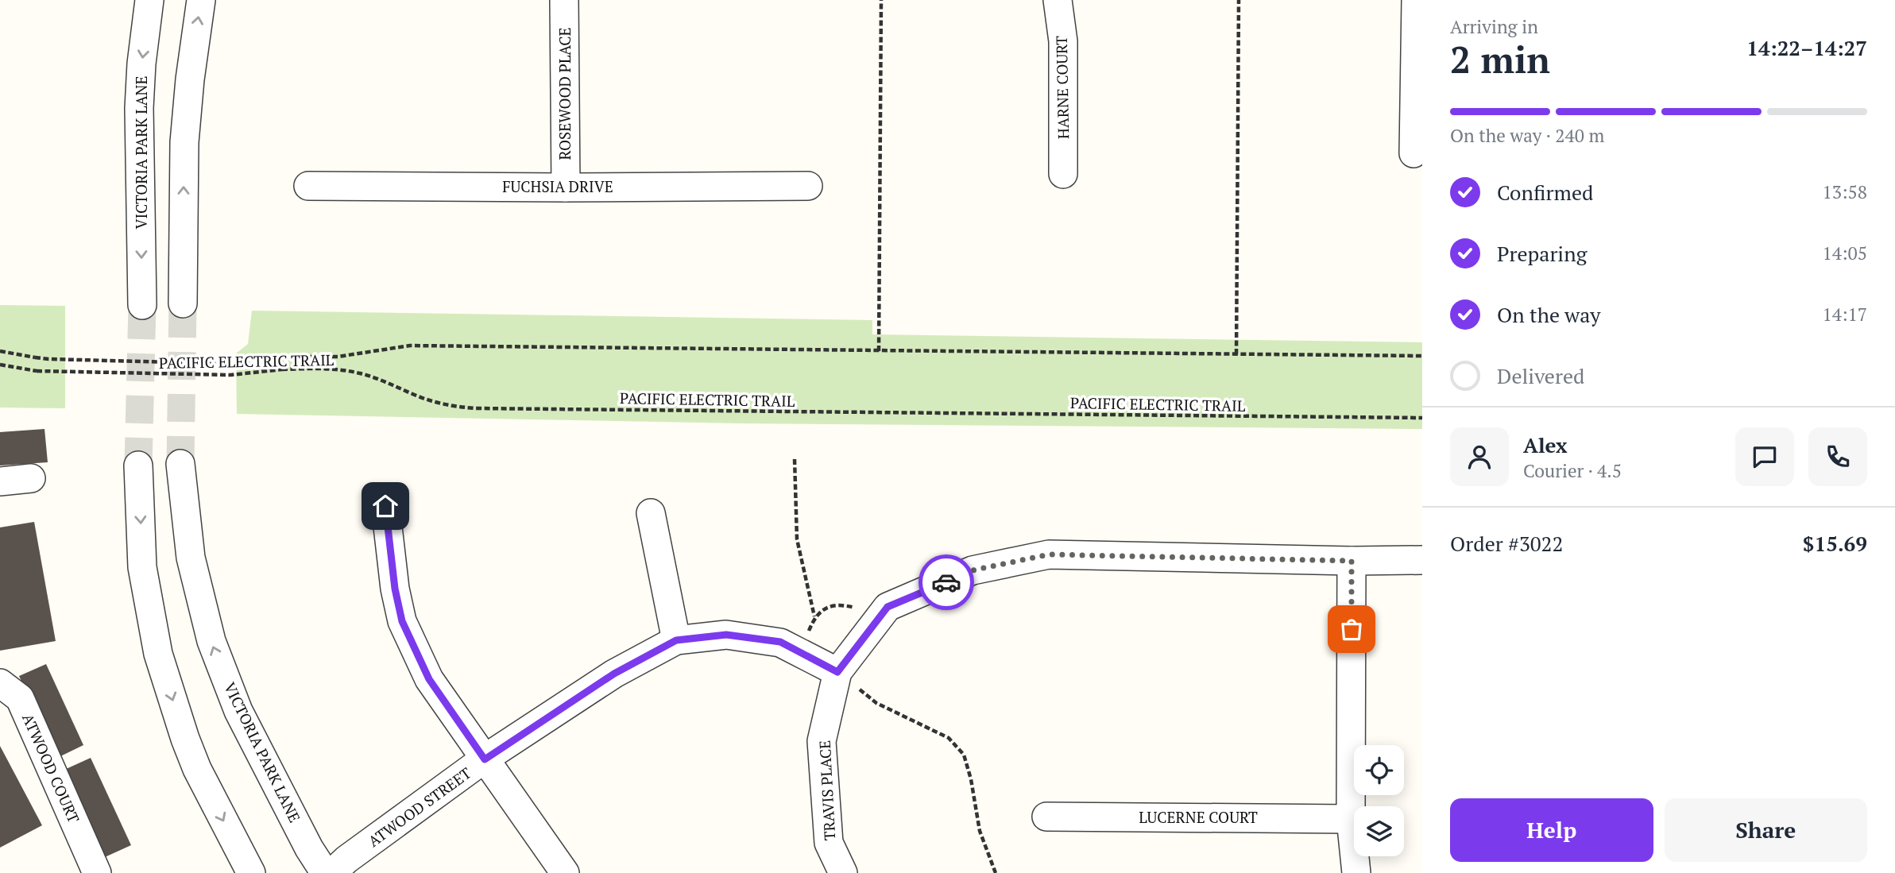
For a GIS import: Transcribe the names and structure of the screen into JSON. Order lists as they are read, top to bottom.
{
  "streets": {
    "street": [
      "HARNE COURT",
      "ROSEWOOD PLACE",
      "VICTORIA PARK LANE",
      "FUCHSIA DRIVE",
      "ATWOOD COURT",
      "TRAVIS PLACE",
      "ATWOOD STREET",
      "LUCERNE COURT"
    ],
    "path": ["PACIFIC ELECTRIC TRAIL"]
  },
  "crossings": [
    ["ROSEWOOD PLACE", "FUCHSIA DRIVE"],
    ["TRAVIS PLACE", "ATWOOD STREET"]
  ],
  "page": {
    "heading": ["2 min", "Arriving in", "14:22–14:27"],
    "panel": [
      "Alex",
      "Courier · 4.5",
      "Order #3022",
      "$15.69"
    ],
    "bar": "On the way · 240 m",
    "list": [
      ["Confirmed", "13:58"],
      ["Preparing", "14:05"],
      ["On the way", "14:17"],
      "Delivered"
    ],
    "buttons": ["Help", "Share"]
  }
}
